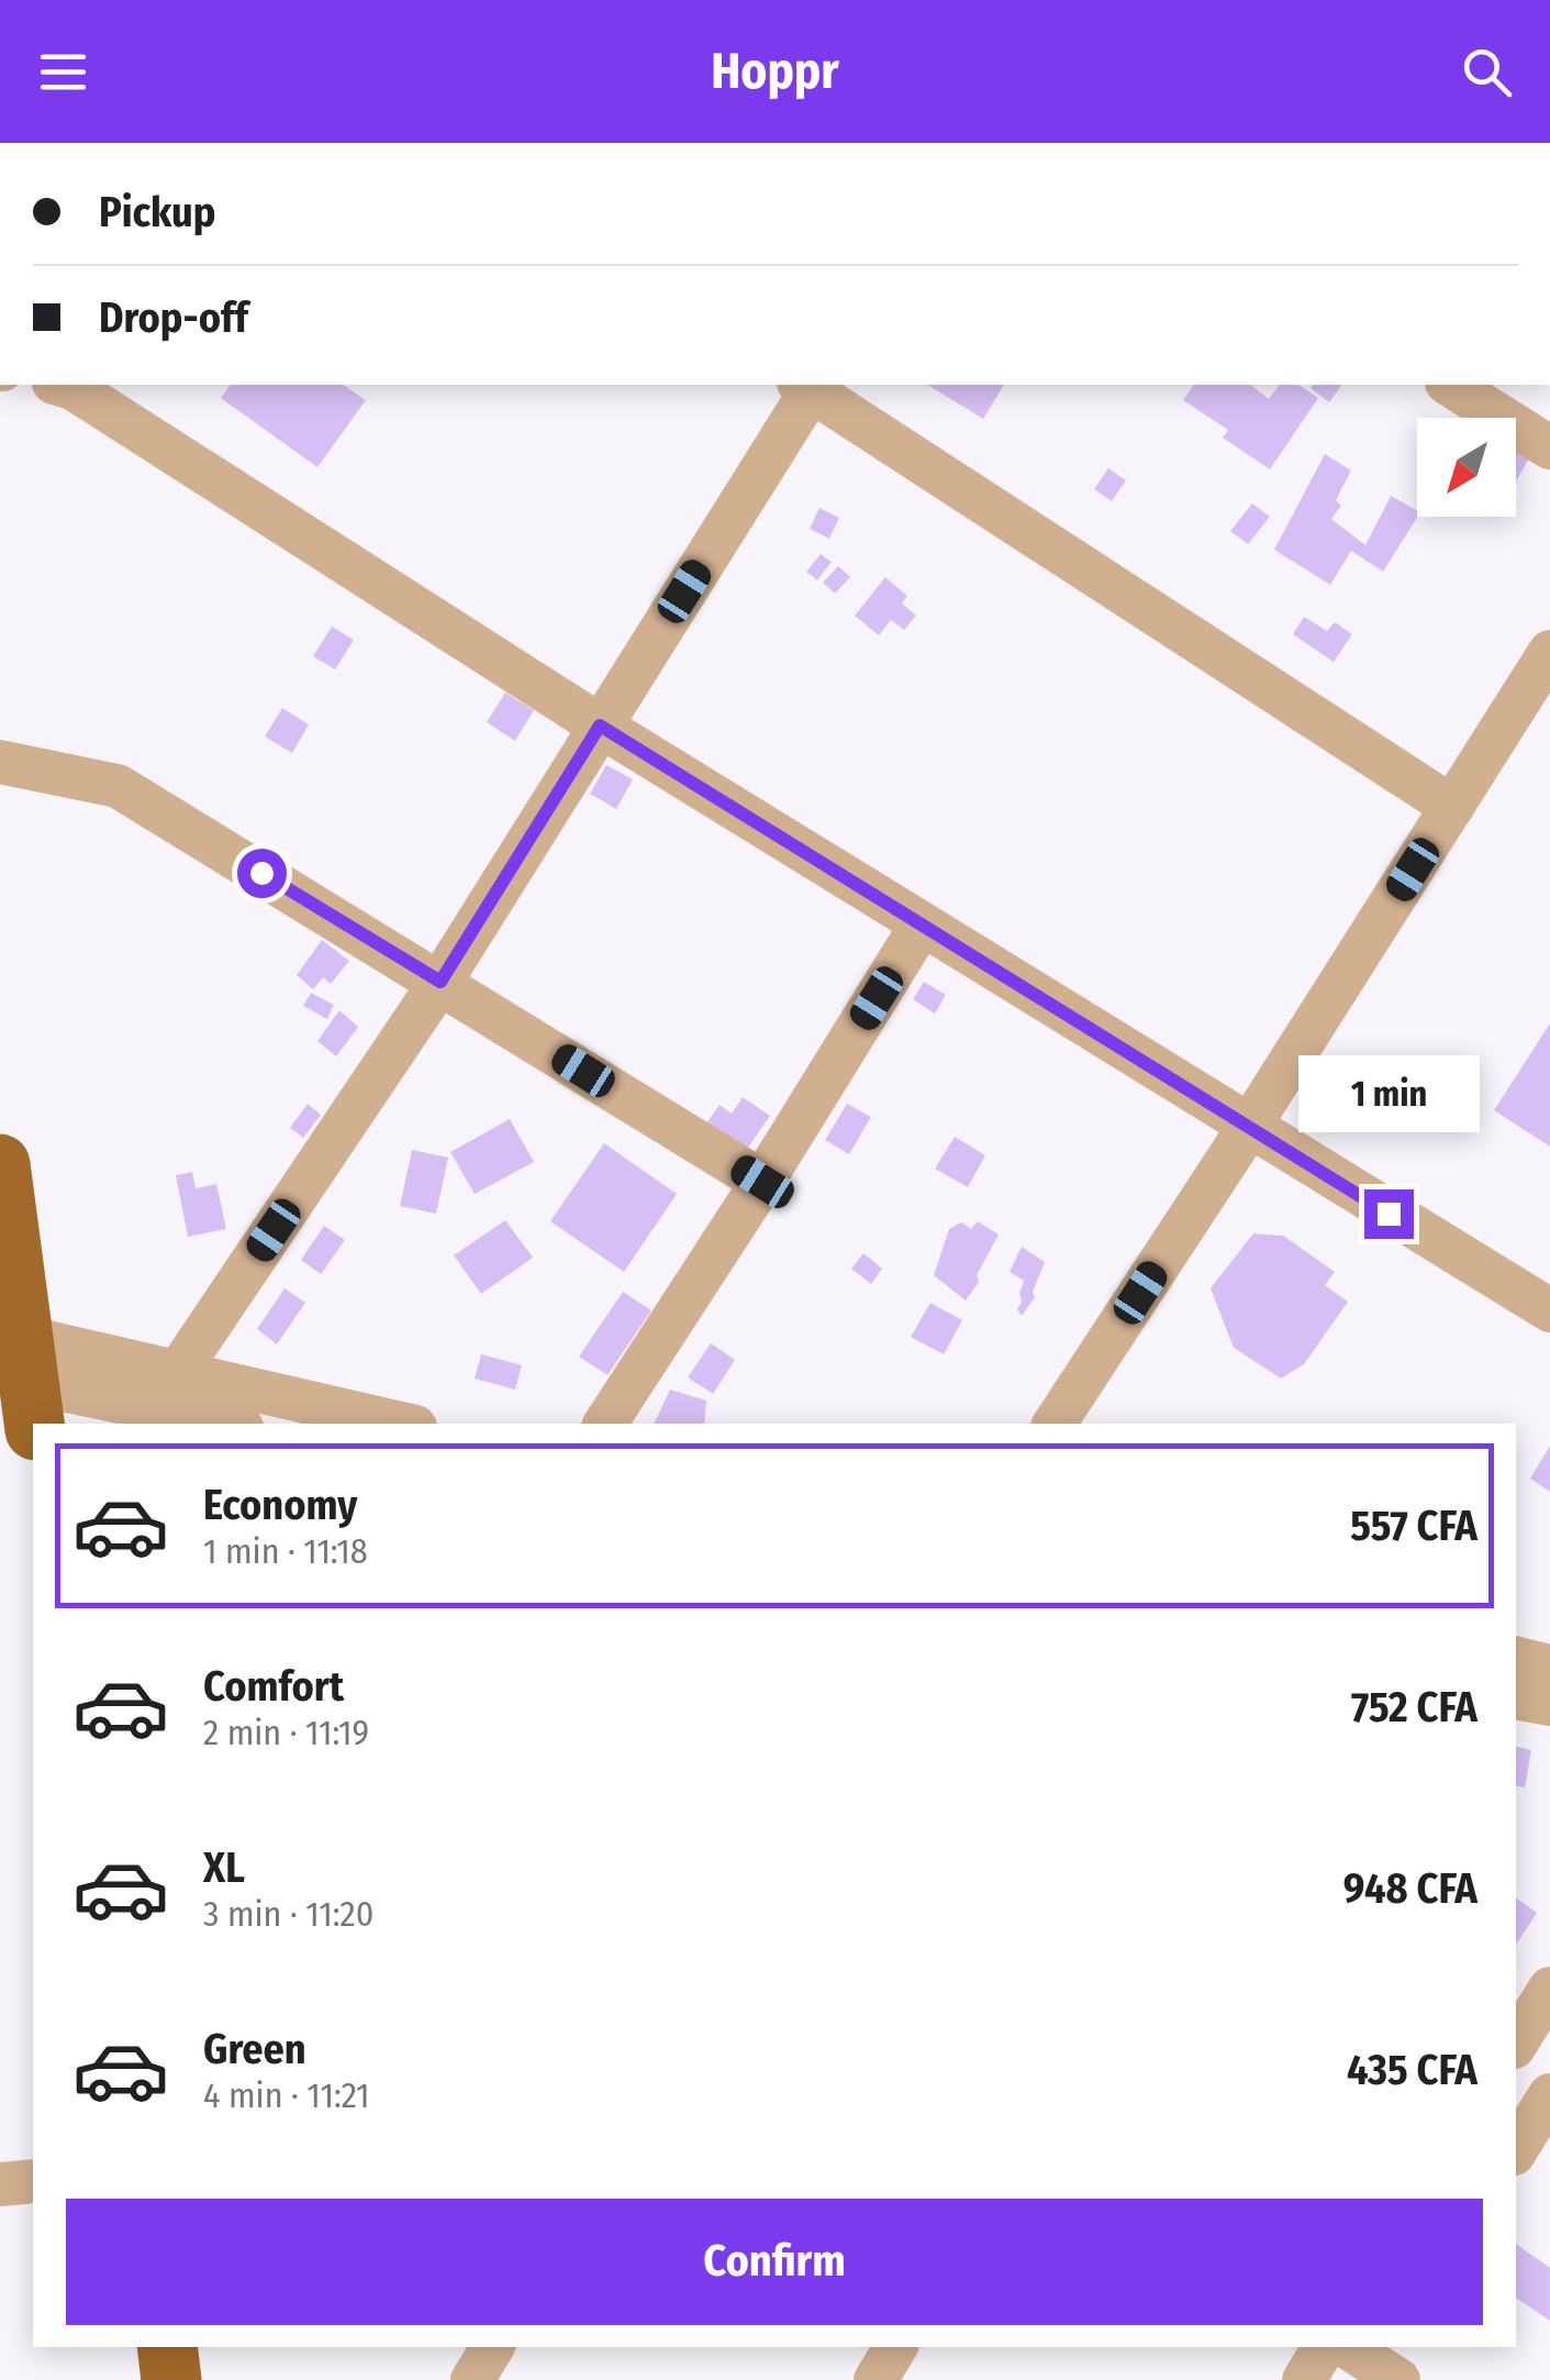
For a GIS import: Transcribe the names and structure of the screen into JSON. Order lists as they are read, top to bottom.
{
  "north": "bottom left",
  "page": {
    "header": "Hoppr",
    "banner": ["Pickup", "Drop-off"],
    "bubble": "1 min",
    "list": [
      {
        "name": "Economy",
        "note": "1 min · 11:18",
        "value": "557 CFA"
      },
      {
        "name": "Comfort",
        "note": "2 min · 11:19",
        "value": "752 CFA"
      },
      {
        "name": "XL",
        "note": "3 min · 11:20",
        "value": "948 CFA"
      },
      {
        "name": "Green",
        "note": "4 min · 11:21",
        "value": "435 CFA"
      }
    ],
    "buttons": "Confirm"
  }
}
